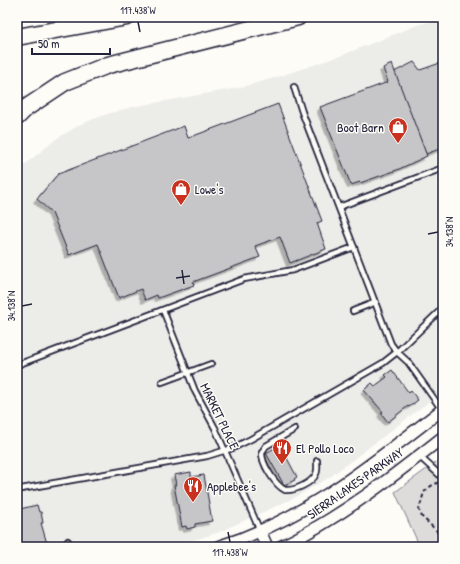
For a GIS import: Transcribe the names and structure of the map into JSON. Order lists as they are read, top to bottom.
{
  "streets": {
    "street": ["SIERRA LAKES PARKWAY"],
    "lane": ["MARKET PLACE"]
  },
  "crossings": [
    ["MARKET PLACE", "SIERRA LAKES PARKWAY"]
  ],
  "places": {
    "shop": ["Boot Barn", "Lowe's"],
    "restaurant": ["El Pollo Loco", "Applebee's"]
  },
  "scale_bar": "50 m",
  "coordinates": ["117.438°W", "34.138°N"]
}
